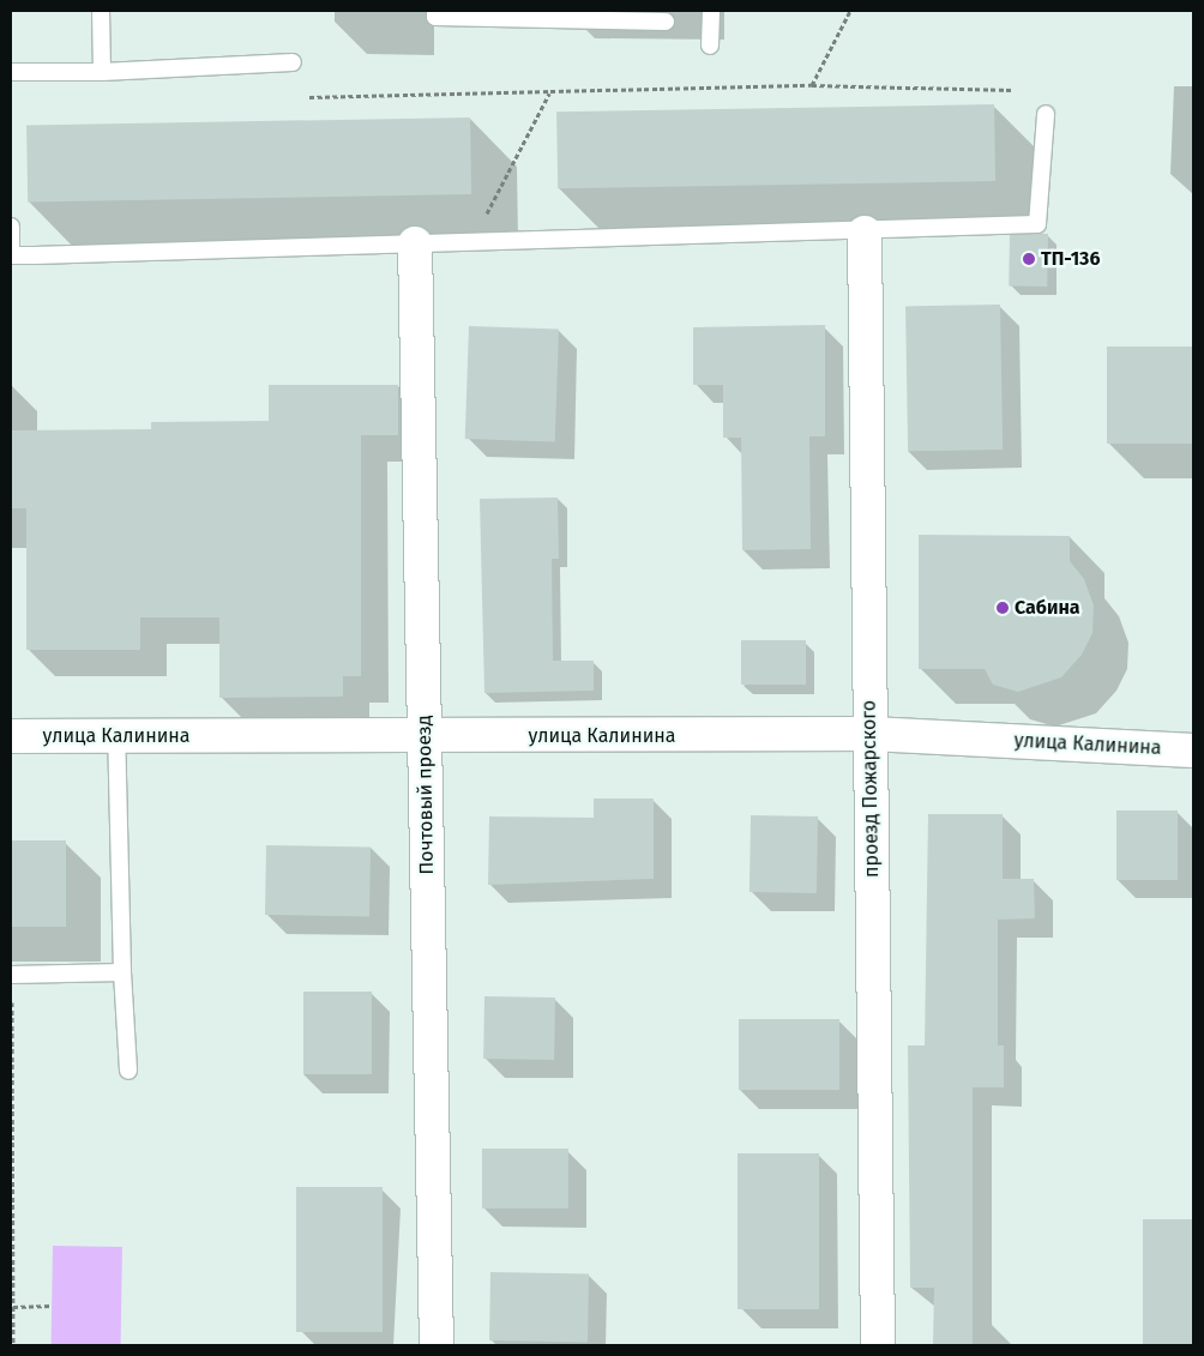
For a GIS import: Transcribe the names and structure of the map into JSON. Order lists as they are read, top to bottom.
{
  "streets": {
    "street": ["улица Калинина", "проезд Пожарского", "Почтовый проезд"]
  },
  "crossings": [
    ["улица Калинина", "проезд Пожарского"],
    ["улица Калинина", "Почтовый проезд"]
  ],
  "places": ["ТП-136", "Сабина"]
}
